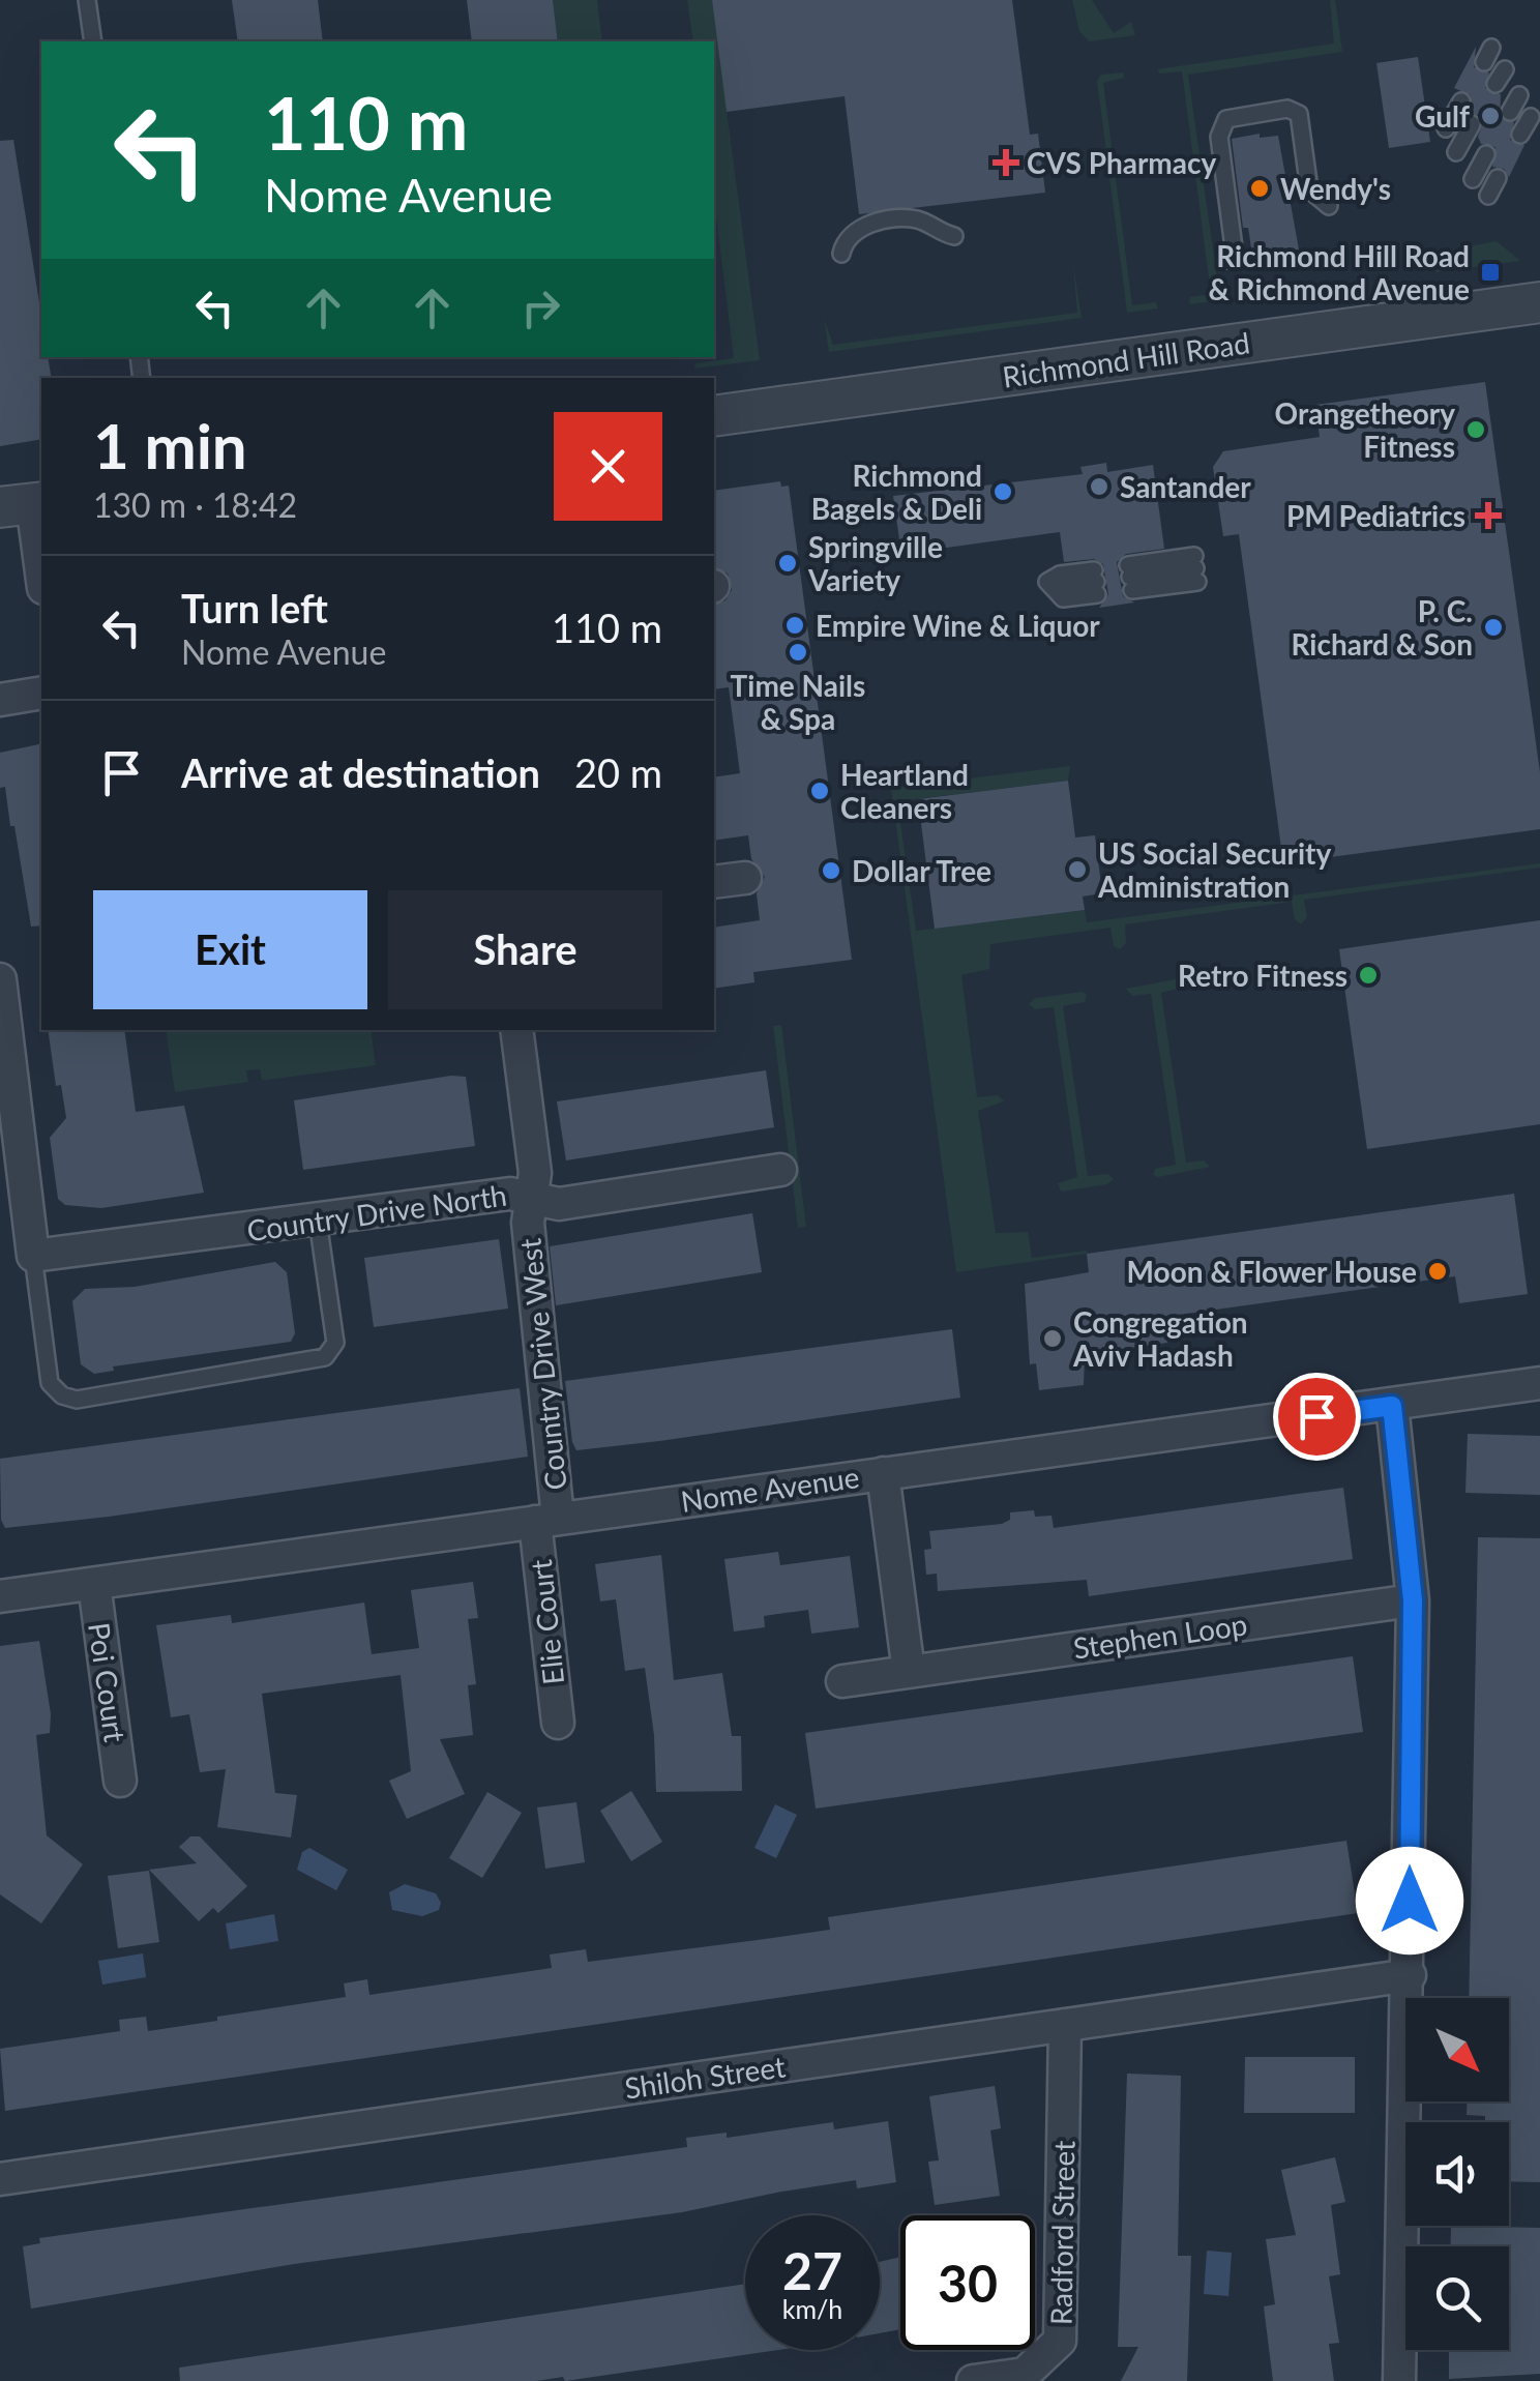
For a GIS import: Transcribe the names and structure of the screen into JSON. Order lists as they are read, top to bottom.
{
  "streets": {
    "street": [
      "Richmond Hill Road",
      "Country Drive North",
      "Country Drive West",
      "Nome Avenue",
      "Elie Court",
      "Stephen Loop",
      "Poi Court",
      "Shiloh Street",
      "Radford Street"
    ]
  },
  "crossings": [
    ["Country Drive North", "Country Drive West"],
    ["Country Drive West", "Nome Avenue"],
    ["Country Drive West", "Elie Court"],
    ["Nome Avenue", "Elie Court"],
    ["Nome Avenue", "Poi Court"],
    ["Shiloh Street", "Radford Street"]
  ],
  "places": {
    "other": [
      "Gulf",
      "Wendy's",
      "Orangetheory Fitness",
      "Santander",
      "Richmond Bagels & Deli",
      "Springville Variety",
      "Empire Wine & Liquor",
      "P. C. Richard & Son",
      "Time Nails & Spa",
      "Heartland Cleaners",
      "US Social Security Administration",
      "Dollar Tree",
      "Retro Fitness",
      "Moon & Flower House",
      "Congregation Aviv Hadash"
    ],
    "health": ["CVS Pharmacy", "PM Pediatrics"],
    "transit": ["Richmond Hill Road & Richmond Avenue"]
  },
  "north": "bottom right",
  "page": {
    "turn": ["110 m", "Nome Avenue"],
    "heading": ["1 min", "130 m · 18:42"],
    "list": [
      {
        "name": "Turn left",
        "note": "Nome Avenue",
        "value": "110 m"
      },
      {
        "name": "Arrive at destination",
        "value": "20 m"
      }
    ],
    "buttons": ["Exit", "Share"],
    "speed": "27 km/h",
    "limit": "30"
  }
}
